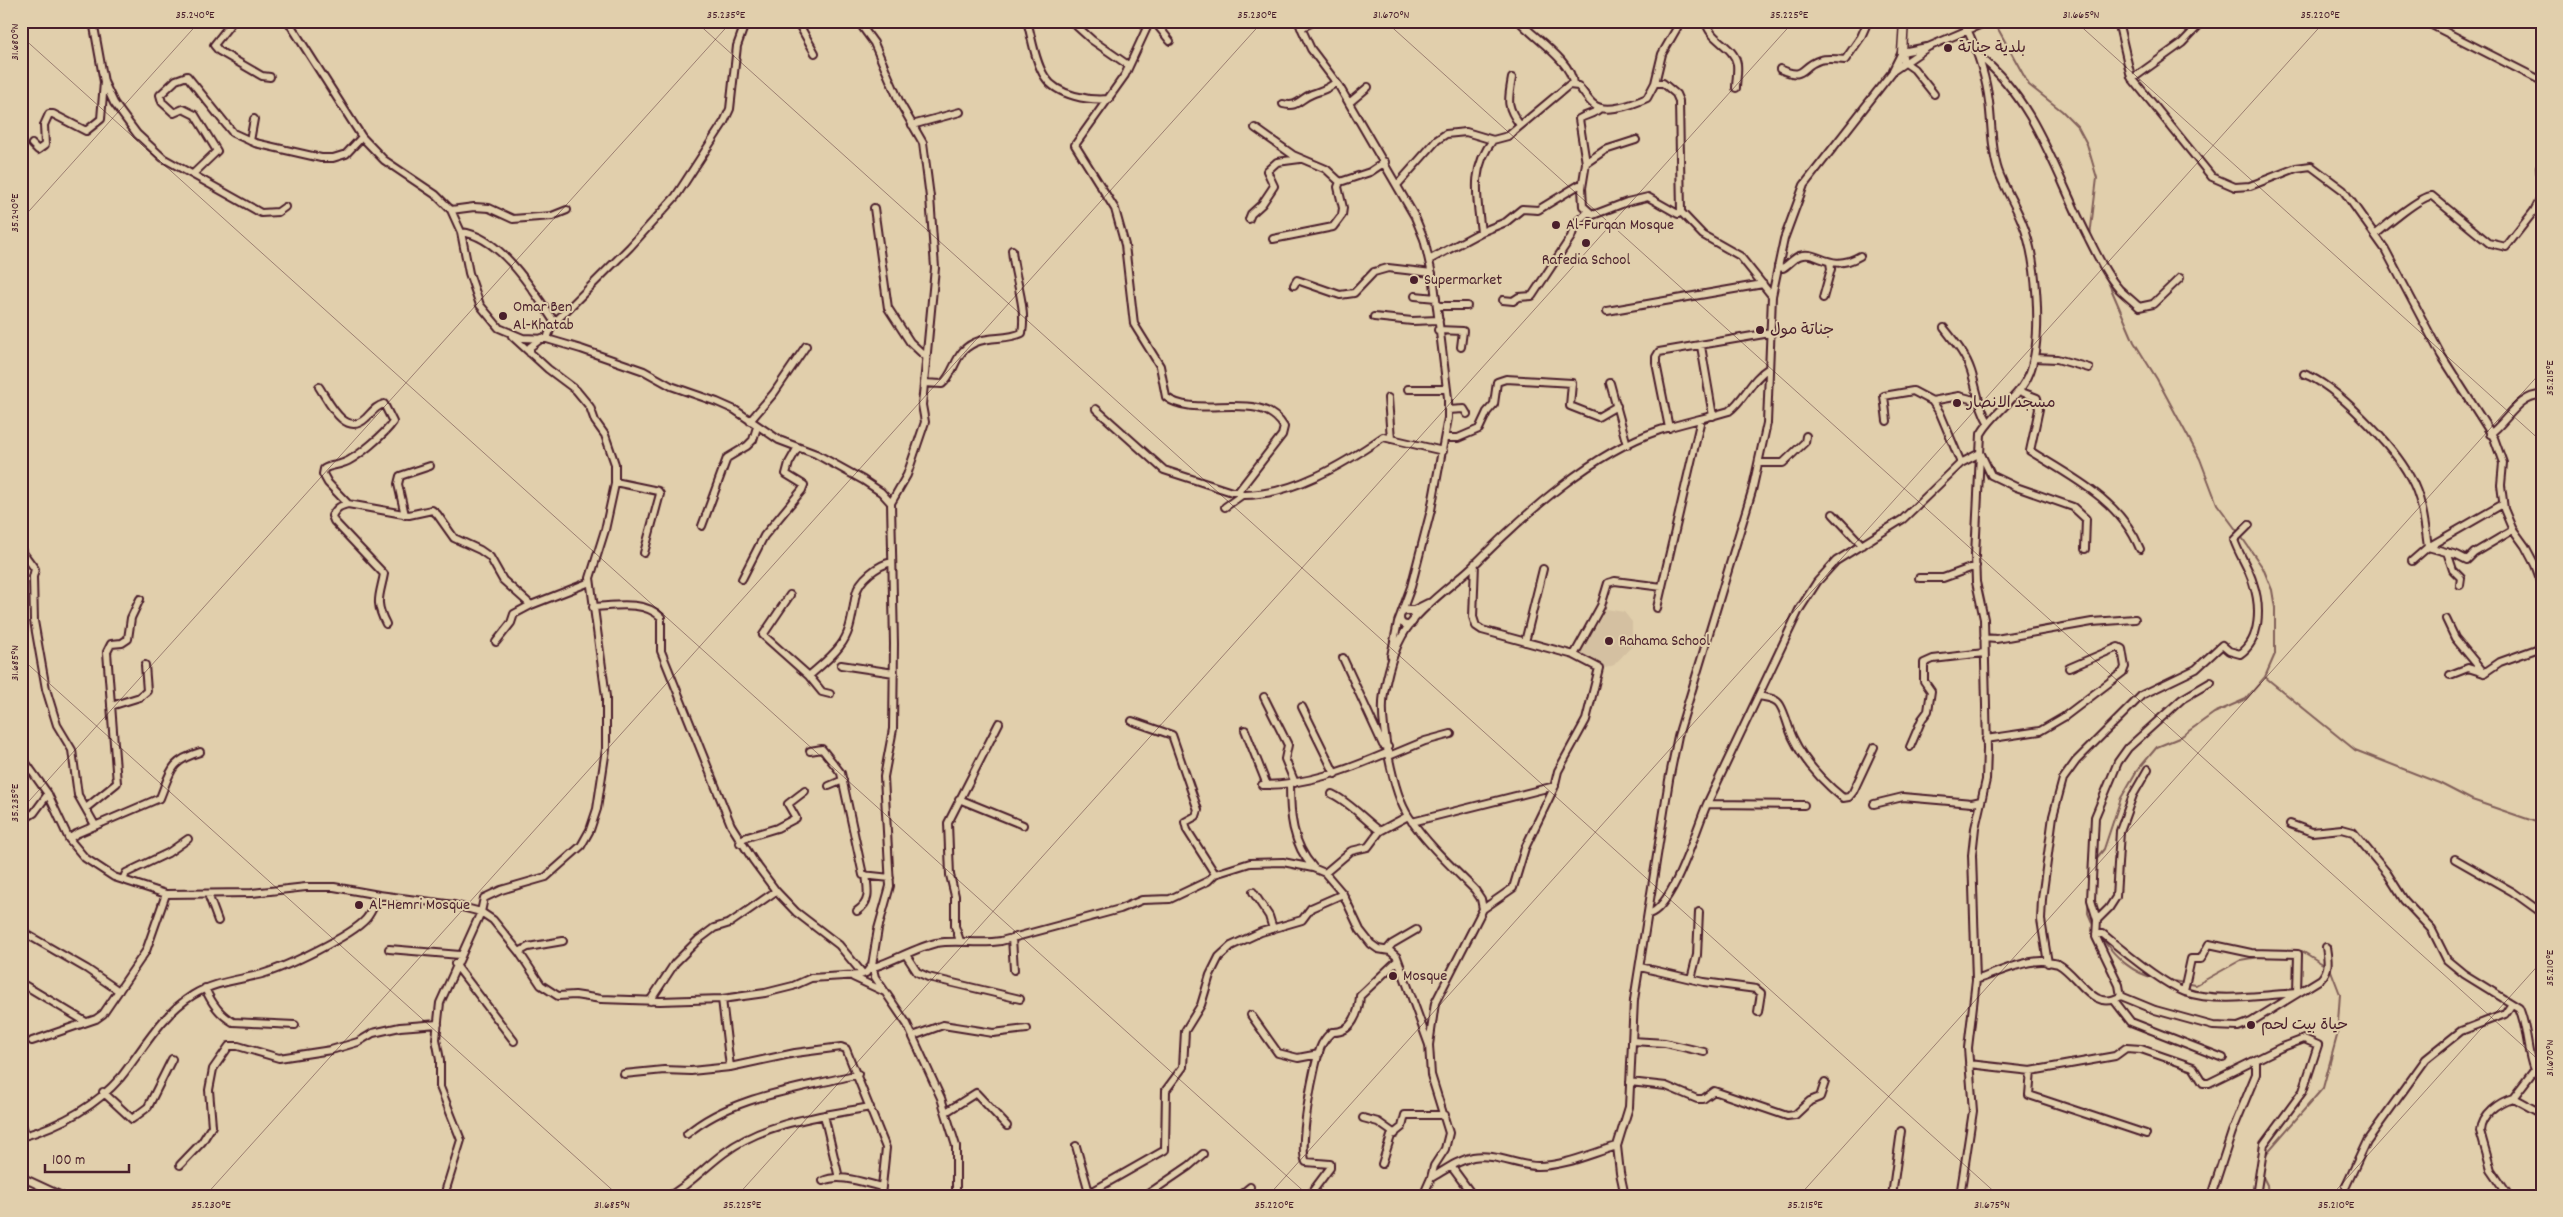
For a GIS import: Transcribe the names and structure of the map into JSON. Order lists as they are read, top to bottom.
{
  "places": [
    "بلدية جناتة",
    "Al-Furqan Mosque",
    "Rafedia School",
    "Supermarket",
    "Omar Ben Al-Khatab",
    "جناتة مول",
    "مسجد الانصار",
    "Rahama School",
    "Al-Hemri Mosque",
    "Mosque",
    "حياة بيت لحم"
  ],
  "scale_bar": "100 m",
  "coordinates": [
    "35.240°E",
    "35.235°E",
    "35.230°E",
    "31.670°N",
    "35.225°E",
    "31.665°N",
    "35.220°E",
    "31.680°N",
    "35.215°E",
    "31.685°N",
    "35.210°E",
    "31.675°N"
  ]
}
